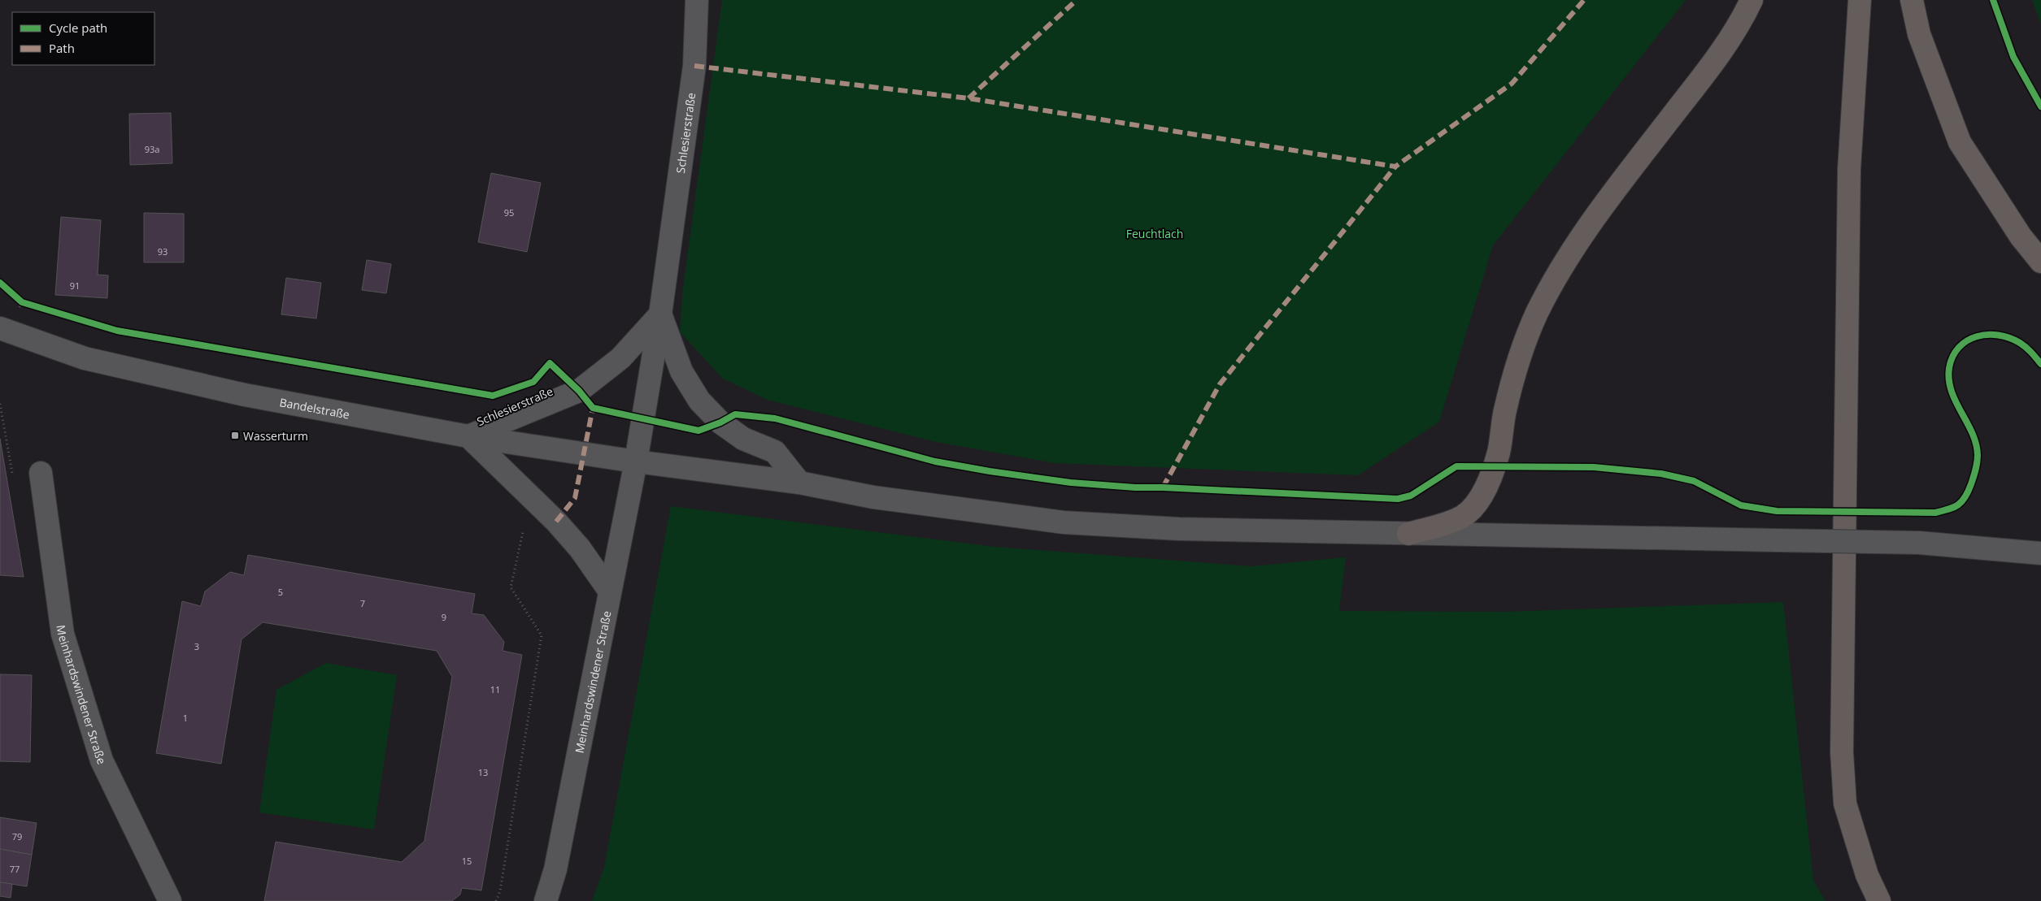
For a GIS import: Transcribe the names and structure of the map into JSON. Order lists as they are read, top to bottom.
{
  "streets": {
    "main road": ["Schlesierstraße", "Bandelstraße", "Meinhardswindener Straße"]
  },
  "crossings": [
    ["Schlesierstraße", "Bandelstraße"],
    ["Schlesierstraße", "Meinhardswindener Straße"],
    ["Bandelstraße", "Meinhardswindener Straße"]
  ],
  "parks": ["Feuchtlach"],
  "places": {
    "transit": ["Wasserturm"]
  },
  "house_numbers": [
    "93a",
    "95",
    "93",
    "91",
    "5",
    "7",
    "9",
    "3",
    "11",
    "1",
    "13",
    "79",
    "15",
    "77"
  ],
  "legend": ["Cycle path", "Path"]
}
